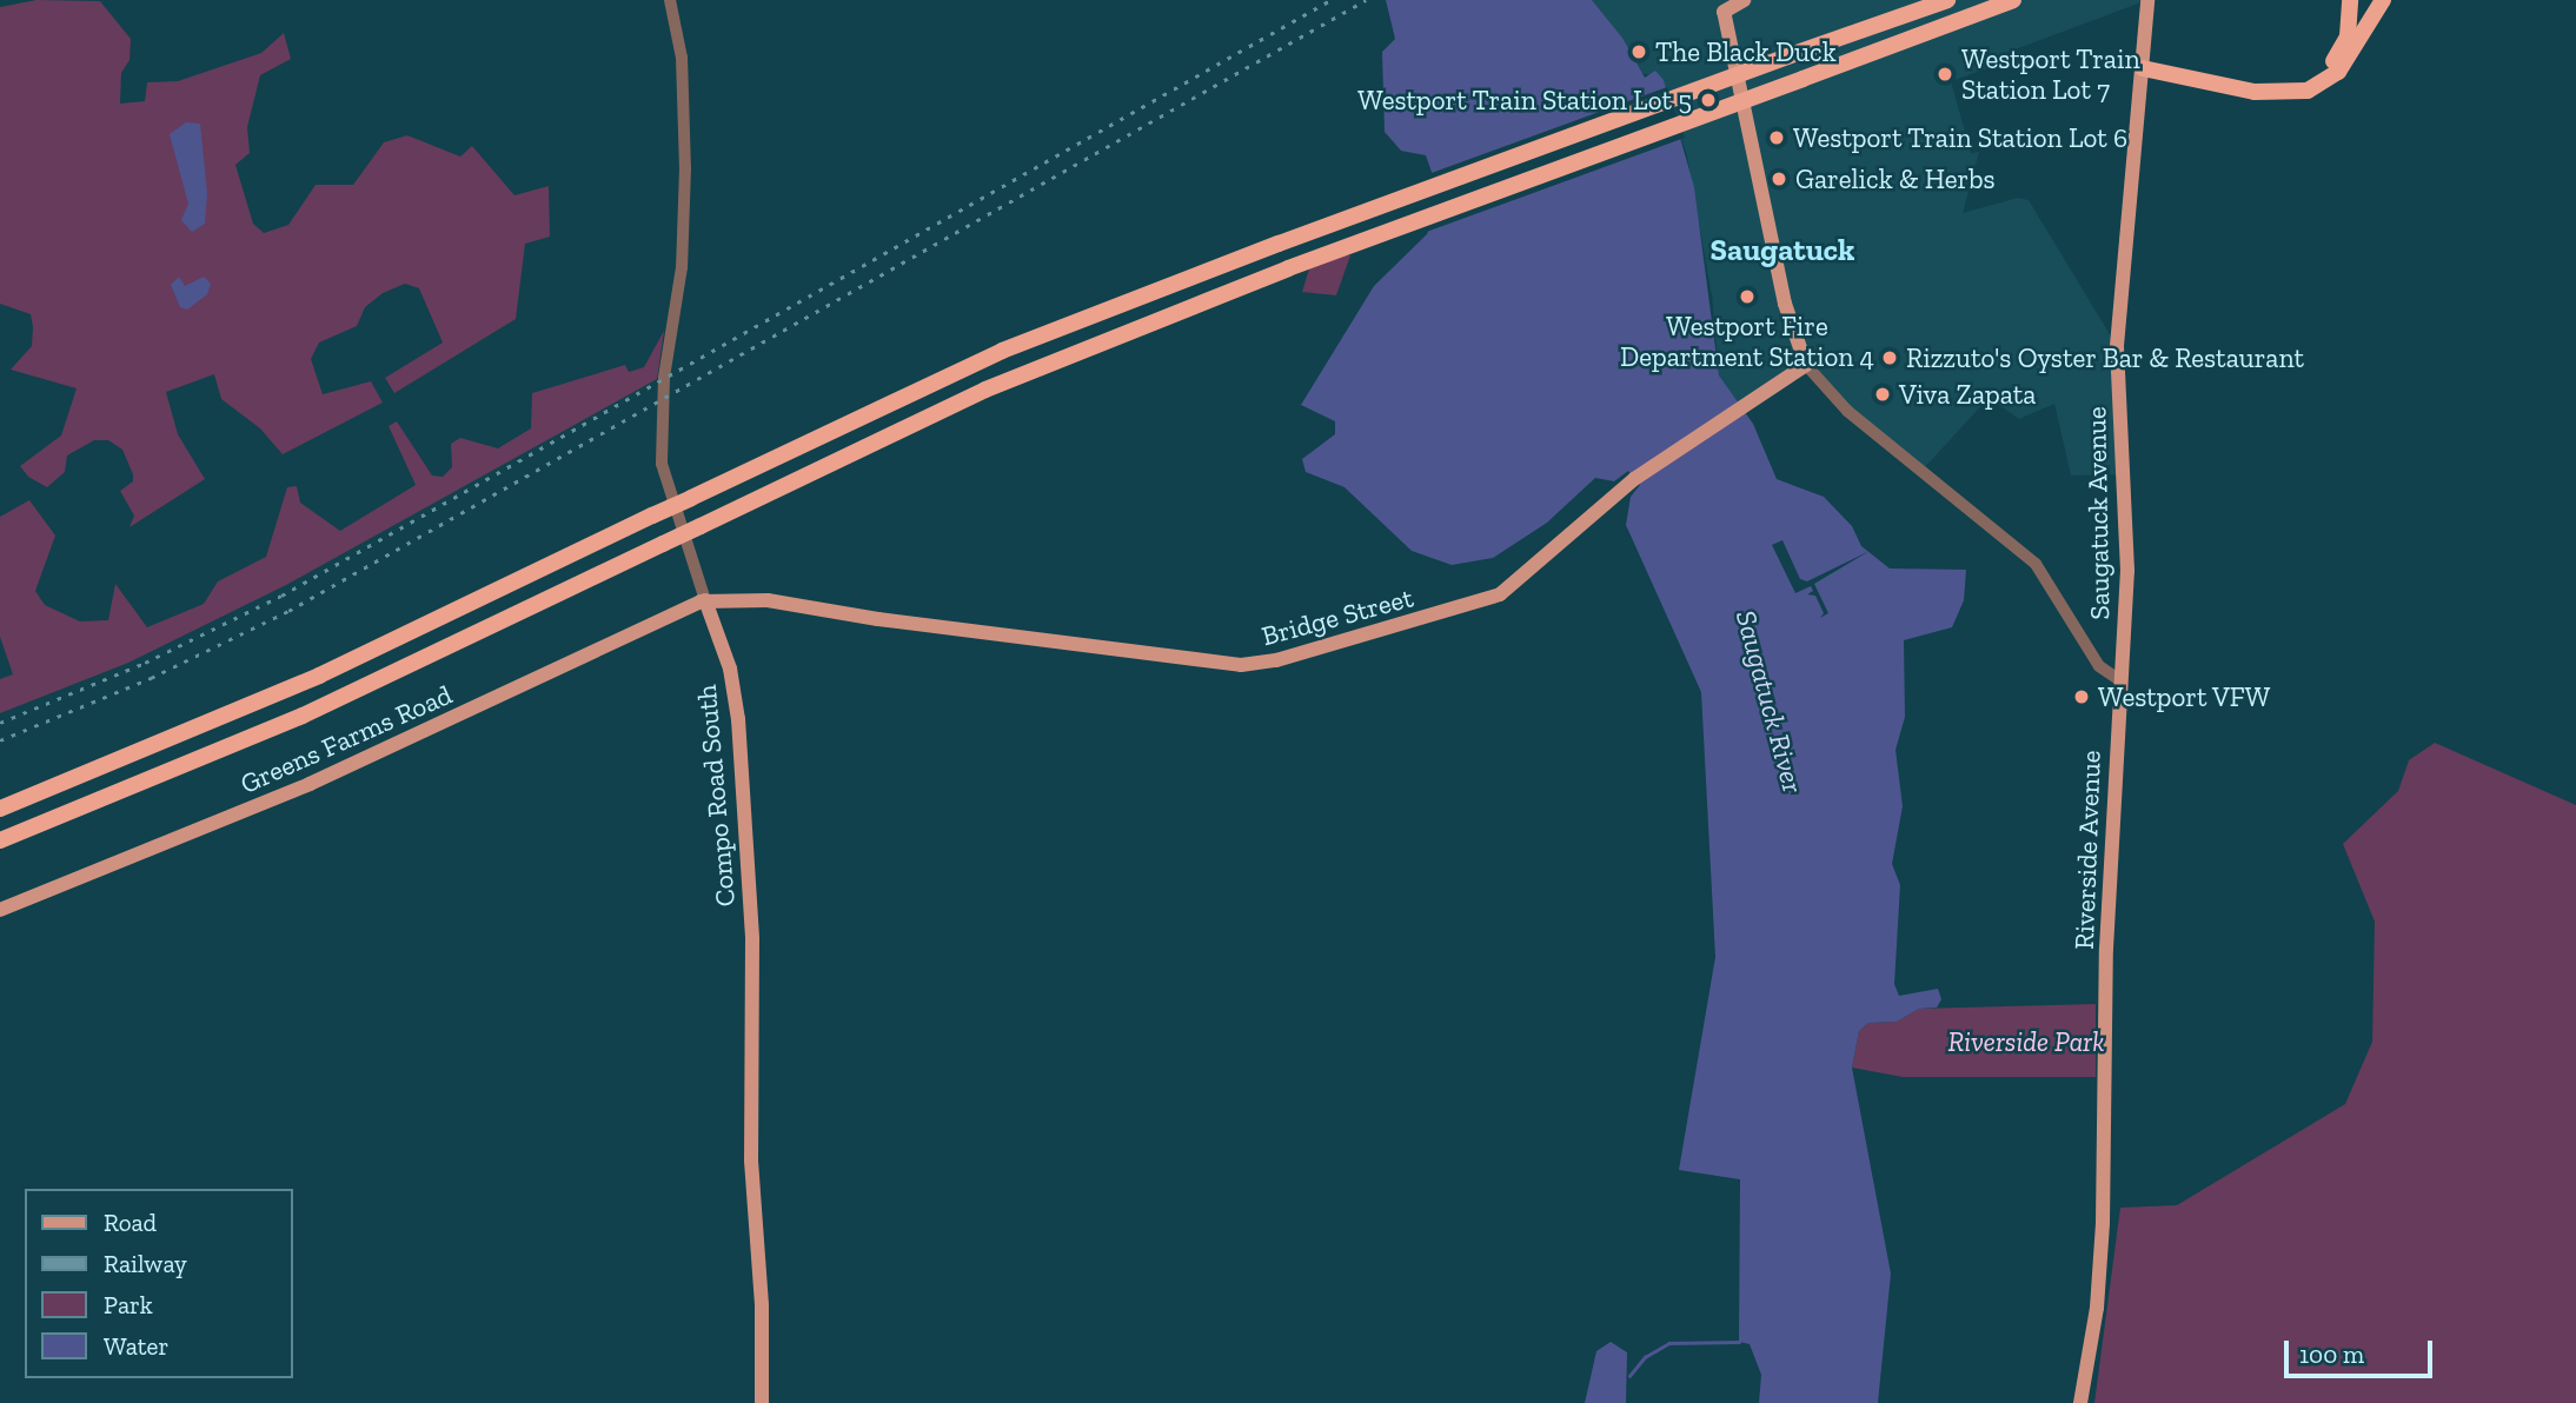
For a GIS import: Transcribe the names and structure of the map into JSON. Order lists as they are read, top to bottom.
{
  "streets": {
    "main road": [
      "Saugatuck Avenue",
      "Bridge Street",
      "Greens Farms Road",
      "Compo Road South",
      "Riverside Avenue"
    ]
  },
  "crossings": [
    ["Saugatuck Avenue", "Riverside Avenue"],
    ["Bridge Street", "Greens Farms Road"],
    ["Bridge Street", "Compo Road South"],
    ["Greens Farms Road", "Compo Road South"]
  ],
  "districts": ["Saugatuck"],
  "water": ["Saugatuck River"],
  "parks": ["Riverside Park"],
  "places": [
    "The Black Duck",
    "Westport Train Station Lot 7",
    "Westport Train Station Lot 5",
    "Westport Train Station Lot 6",
    "Garelick & Herbs",
    "Westport Fire Department Station 4",
    "Rizzuto's Oyster Bar & Restaurant",
    "Viva Zapata",
    "Westport VFW"
  ],
  "legend": [
    "Road",
    "Railway",
    "Park",
    "Water"
  ],
  "scale_bar": "100 m"
}
